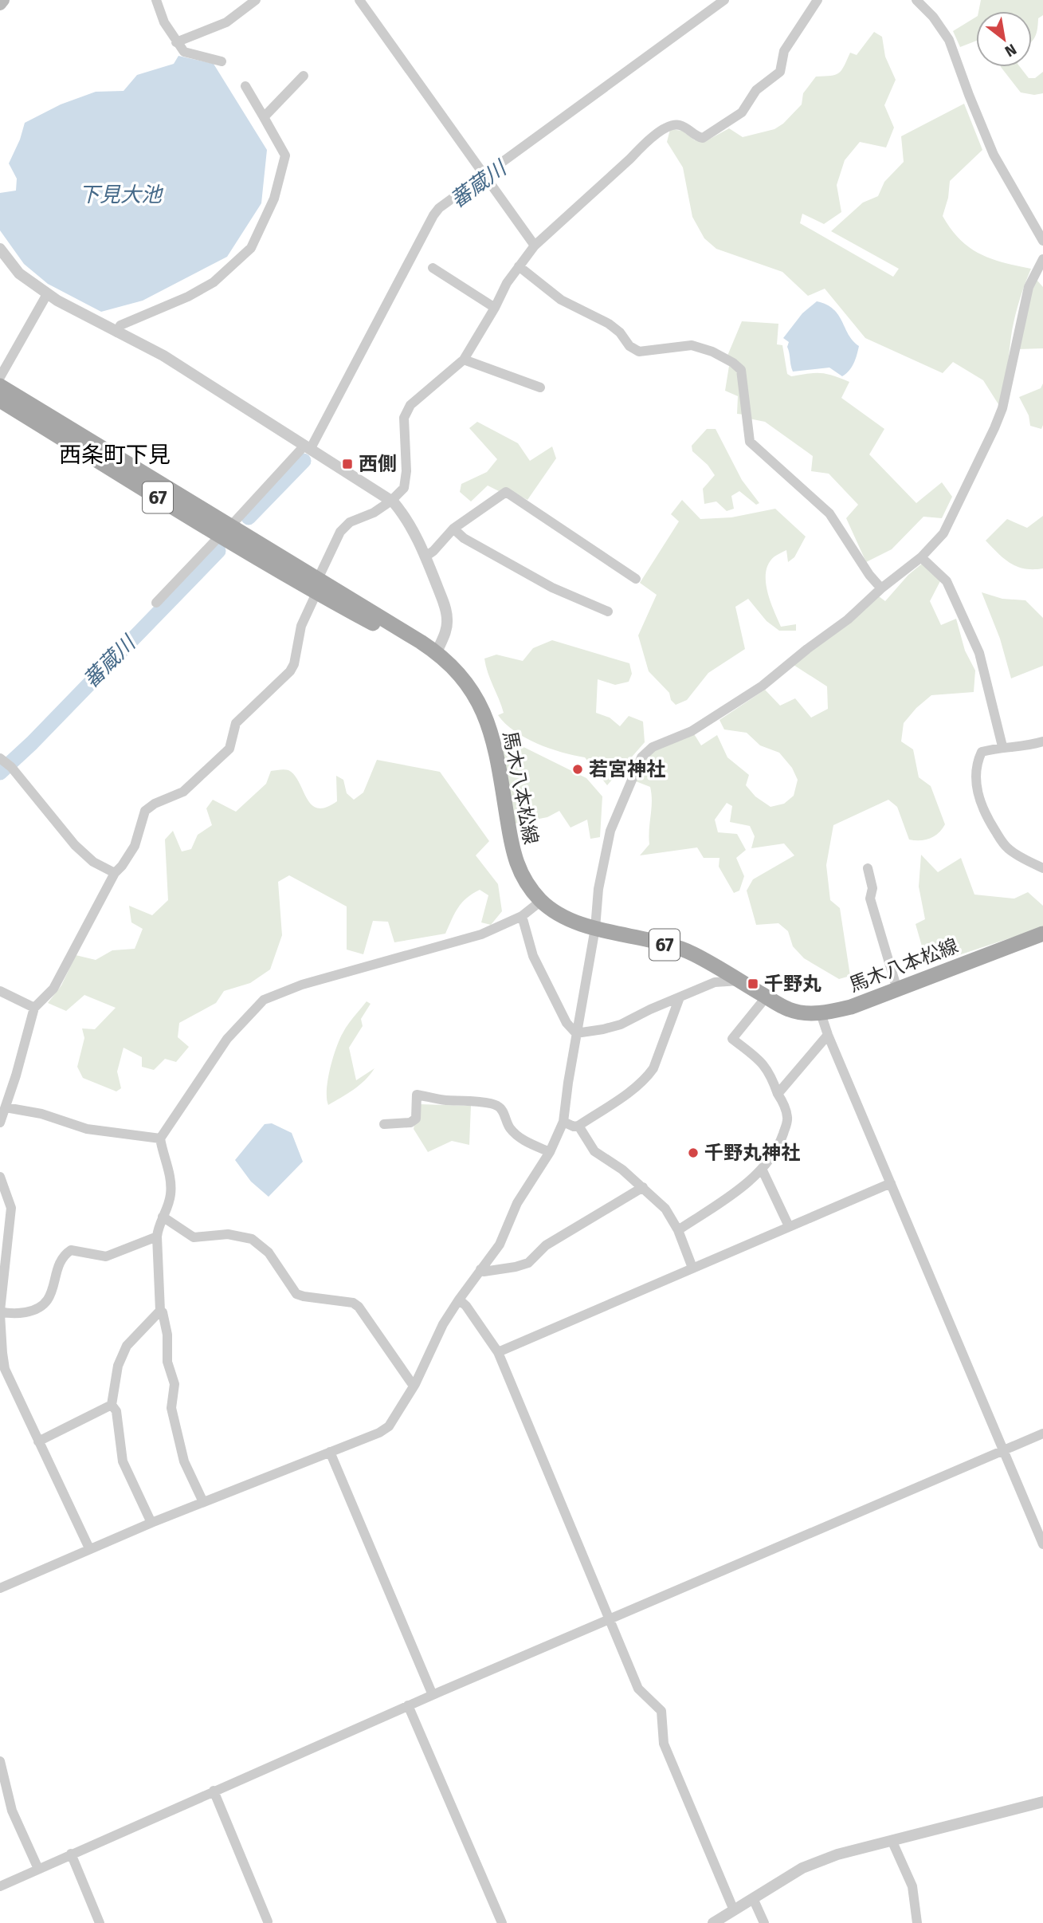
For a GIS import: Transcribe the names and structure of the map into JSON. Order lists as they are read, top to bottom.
{
  "streets": {
    "main road": ["67", "馬木八本松線"]
  },
  "districts": ["西条町下見"],
  "water": ["蕃蔵川", "下見大池"],
  "places": {
    "transit": ["西側", "千野丸"],
    "other": ["若宮神社", "千野丸神社"]
  },
  "north": "bottom right"
}
